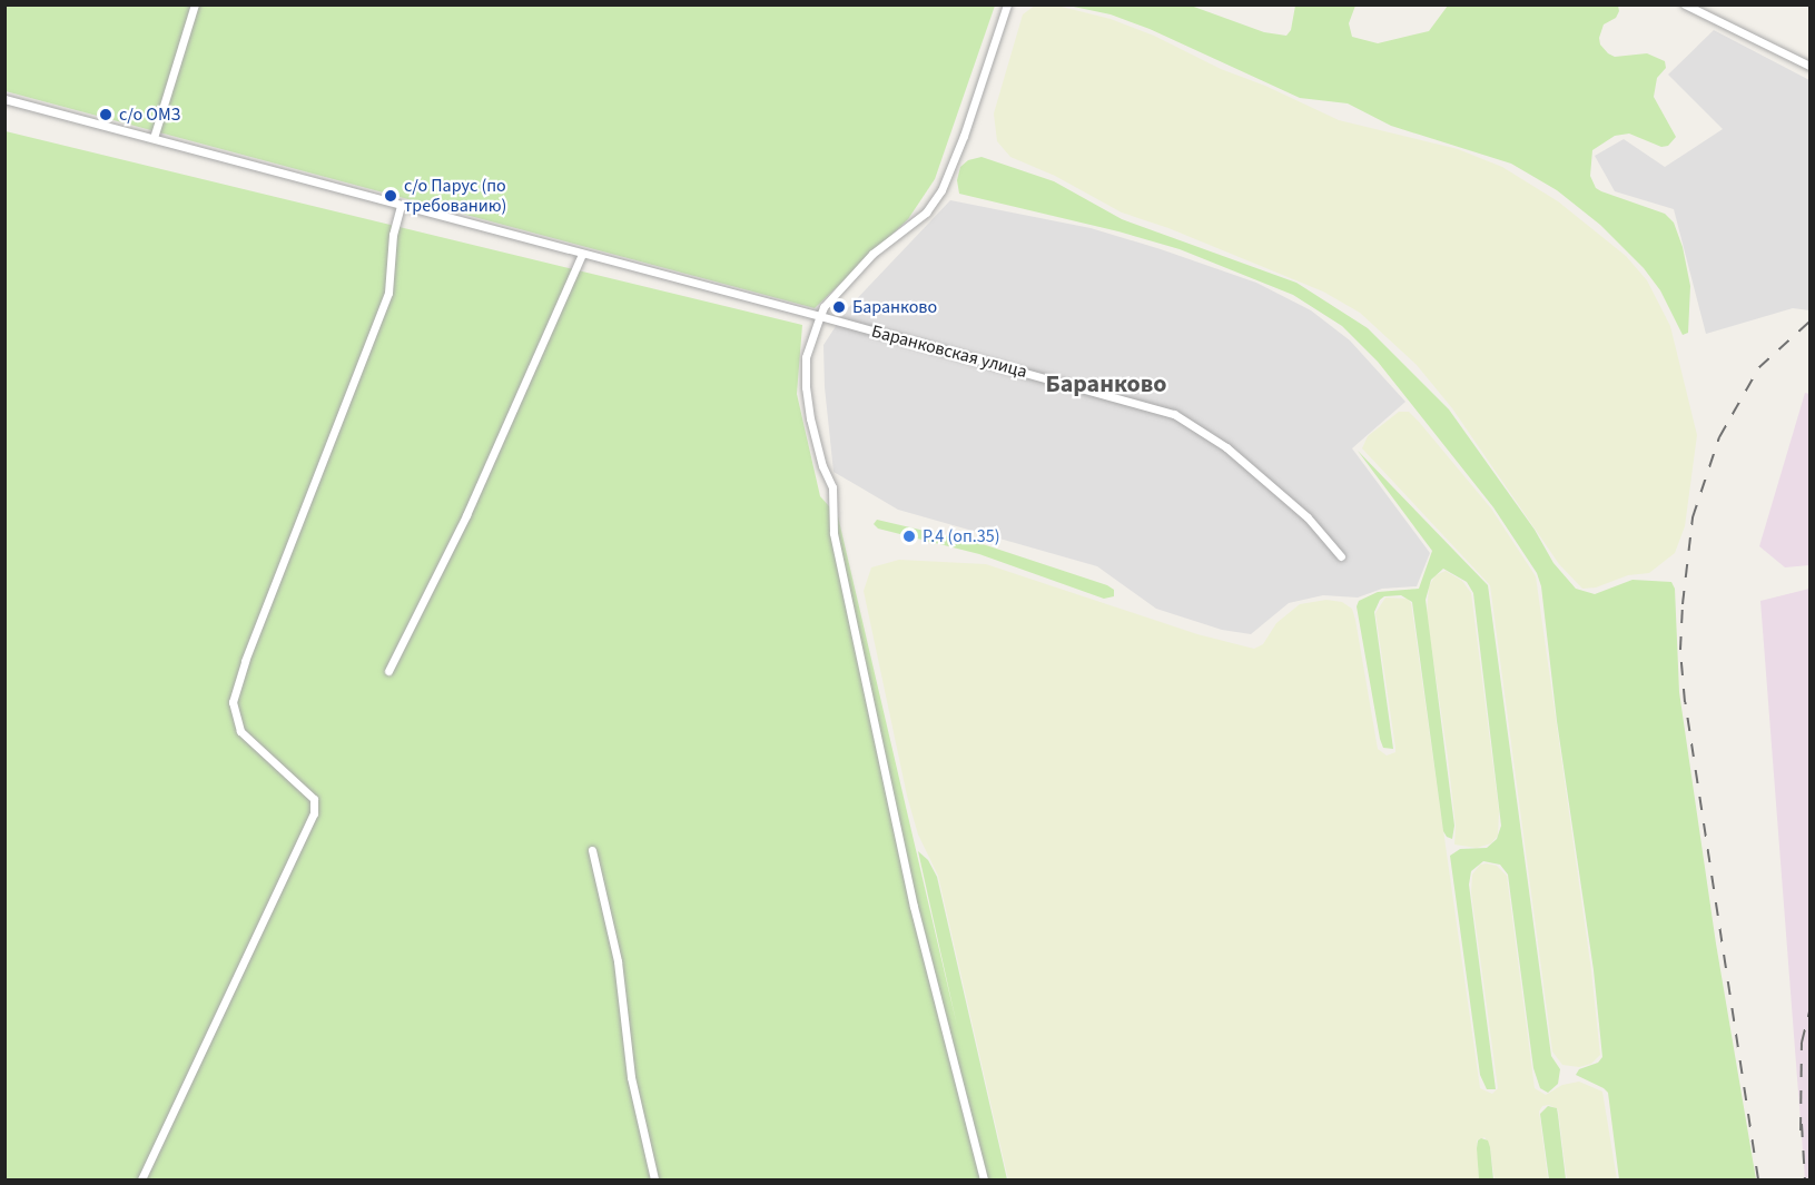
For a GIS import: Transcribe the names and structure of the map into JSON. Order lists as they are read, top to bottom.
{
  "streets": {
    "street": ["Баранковская улица"]
  },
  "districts": ["Баранково"],
  "places": [
    "с/о ОМЗ",
    "с/о Парус (по требованию)",
    "Баранково",
    "Р.4 (оп.35)"
  ]
}
